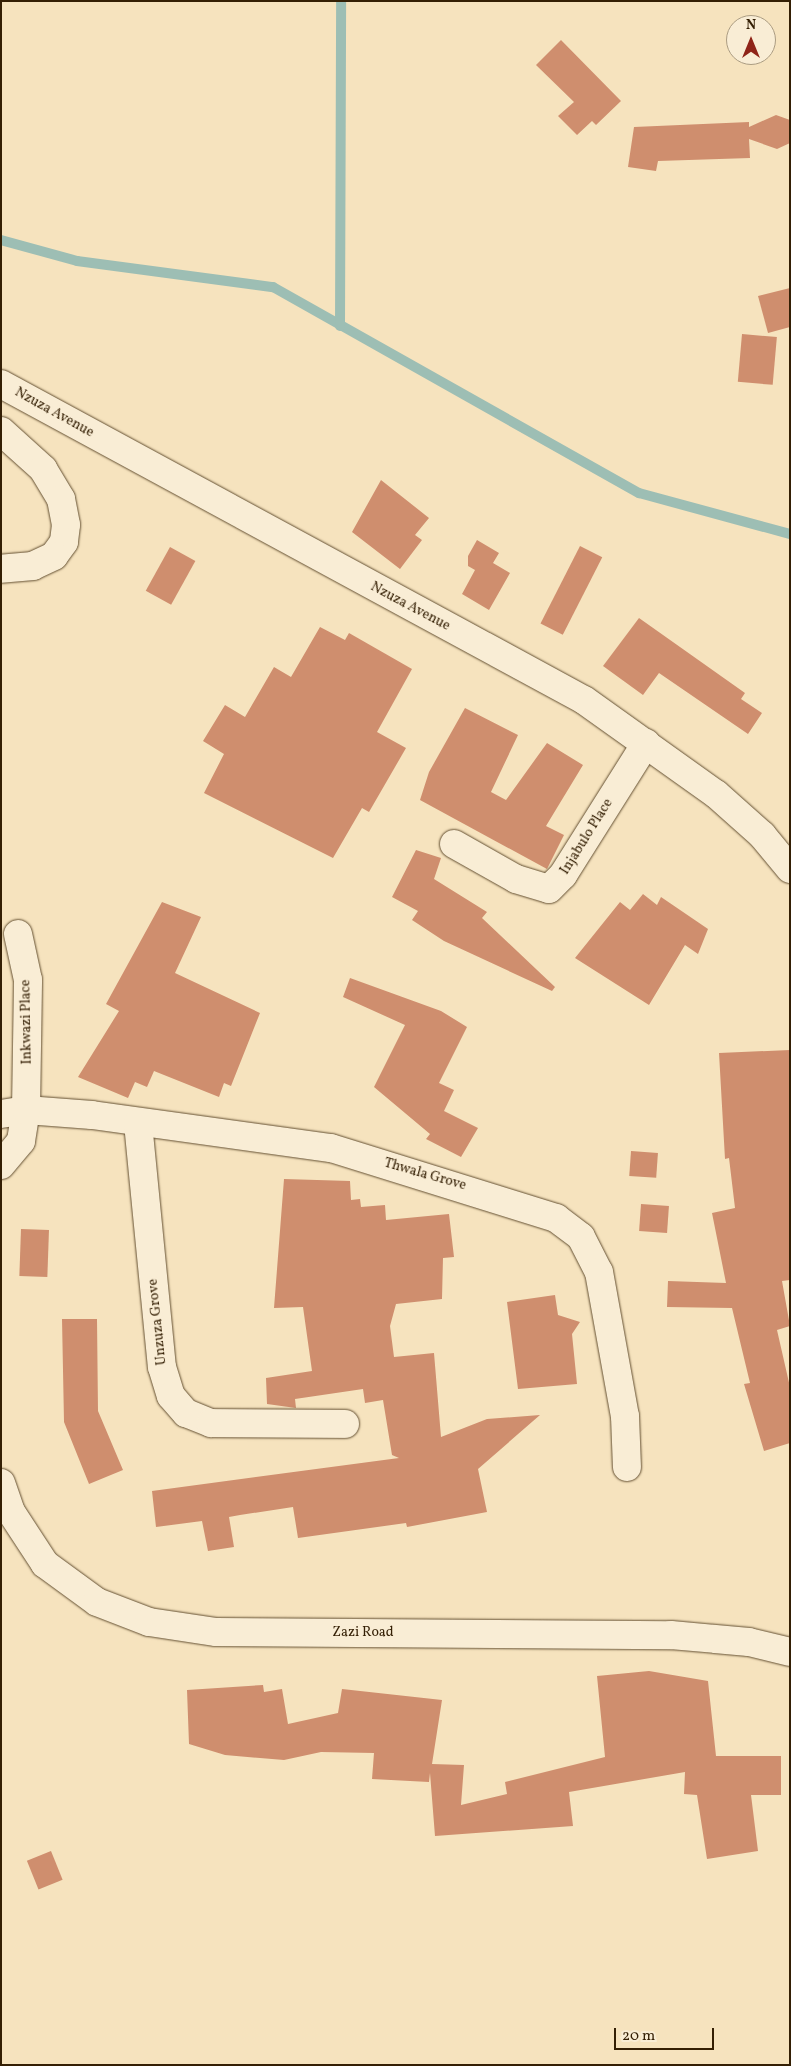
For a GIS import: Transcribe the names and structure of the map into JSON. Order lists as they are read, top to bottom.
{
  "streets": {
    "street": [
      "Nzuza Avenue",
      "Injabulo Place",
      "Inkwazi Place",
      "Thwala Grove",
      "Unzuza Grove",
      "Zazi Road"
    ]
  },
  "crossings": [
    ["Nzuza Avenue", "Injabulo Place"],
    ["Inkwazi Place", "Thwala Grove"],
    ["Thwala Grove", "Unzuza Grove"]
  ],
  "scale_bar": "20 m",
  "north": "top"
}
